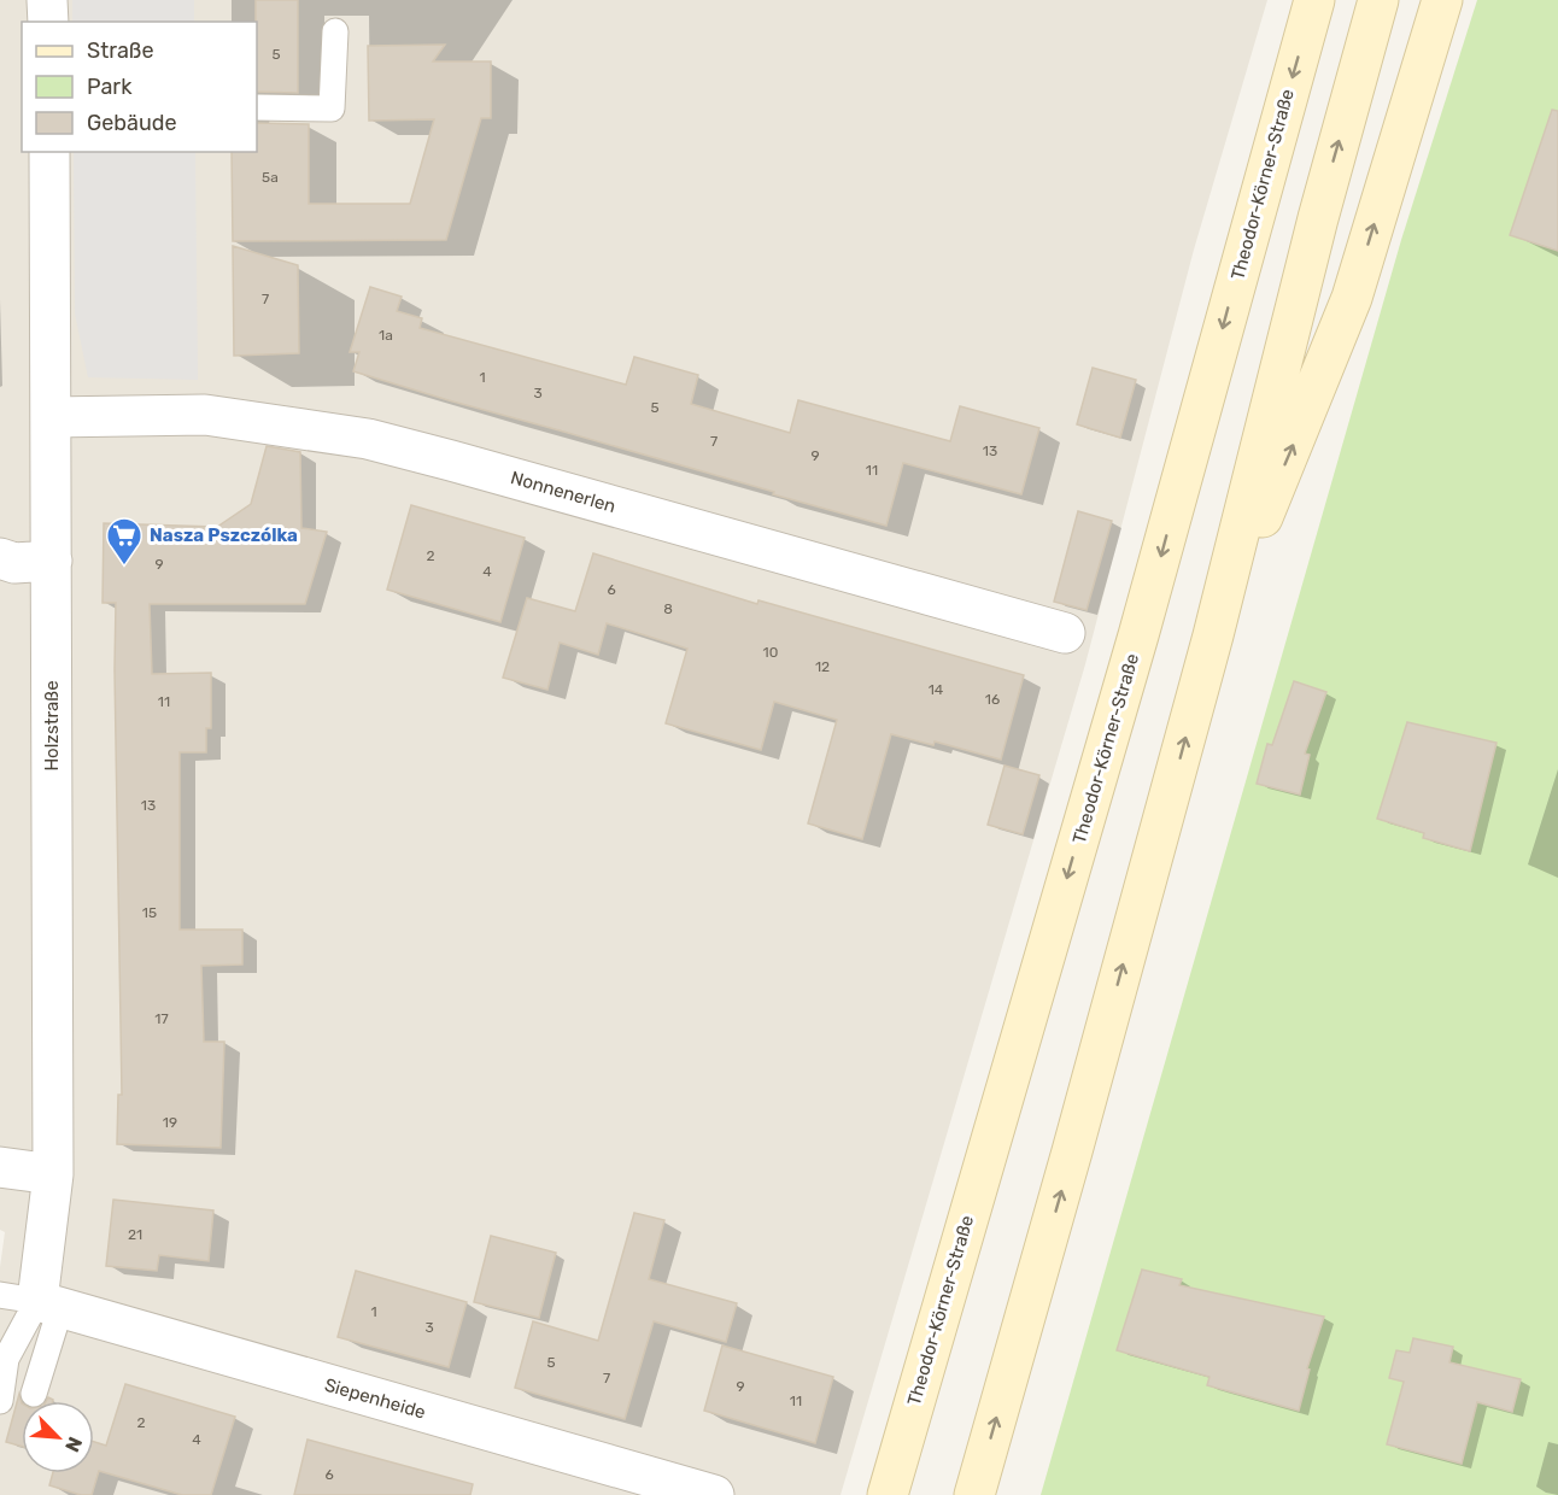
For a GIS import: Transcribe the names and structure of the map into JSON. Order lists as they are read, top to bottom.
{
  "streets": {
    "main road": ["Theodor-Körner-Straße"],
    "street": ["Nonnenerlen", "Holzstraße", "Siepenheide"]
  },
  "crossings": [
    ["Nonnenerlen", "Holzstraße"],
    ["Holzstraße", "Siepenheide"]
  ],
  "places": {
    "supermarket": ["Nasza Pszczólka"]
  },
  "house_numbers": [
    "5",
    "5a",
    "7",
    "1a",
    "1",
    "3",
    "5",
    "7",
    "13",
    "9",
    "11",
    "2",
    "9",
    "4",
    "6",
    "8",
    "10",
    "12",
    "14",
    "16",
    "11",
    "13",
    "15",
    "17",
    "19",
    "21",
    "1",
    "3",
    "5",
    "7",
    "9",
    "11",
    "2",
    "4",
    "6"
  ],
  "legend": ["Straße", "Park", "Gebäude"],
  "north": "bottom right"
}
